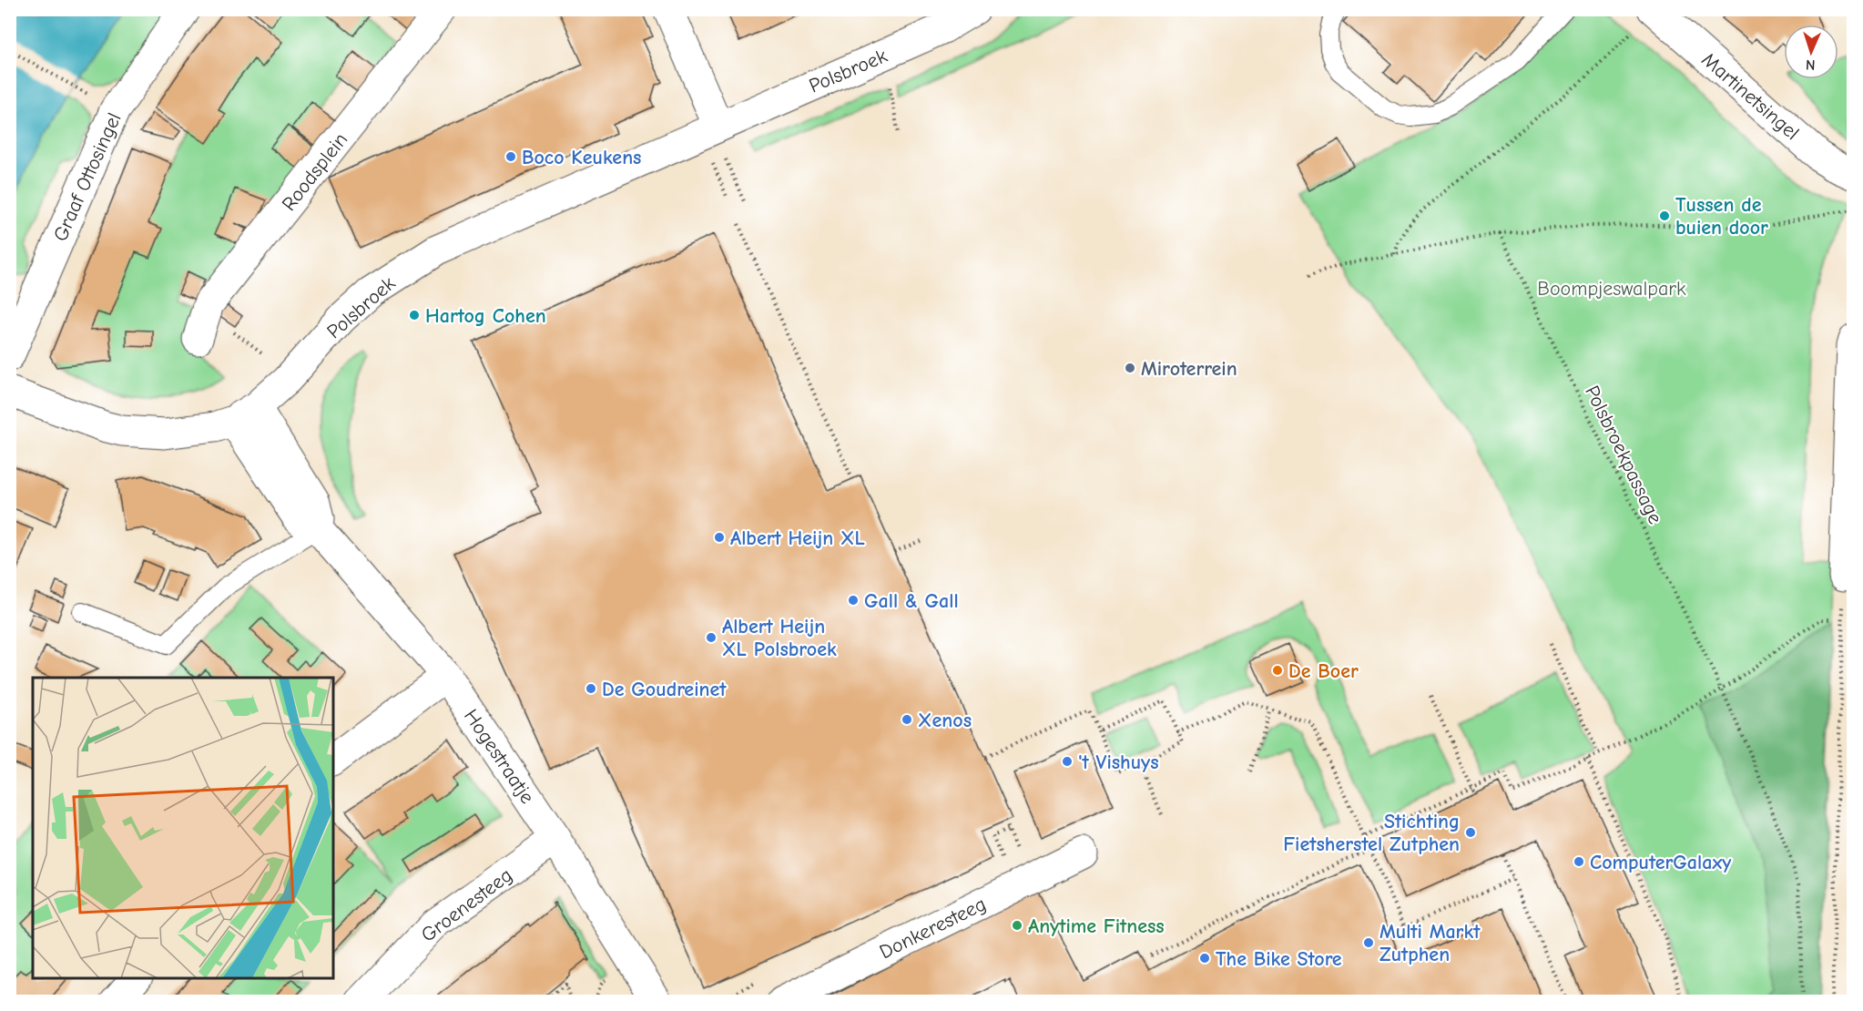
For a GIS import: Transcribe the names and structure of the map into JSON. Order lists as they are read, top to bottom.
{
  "streets": {
    "street": [
      "Polsbroek",
      "Martinetsingel",
      "Roodsplein",
      "Graaf Ottosingel",
      "Hogestraatje",
      "Groenesteeg",
      "Donkeresteeg"
    ],
    "path": ["Polsbroekpassage"]
  },
  "crossings": [
    ["Hogestraatje", "Groenesteeg"]
  ],
  "parks": ["Boompjeswalpark"],
  "places": [
    "Boco Keukens",
    "Tussen de buien door",
    "Hartog Cohen",
    "Miroterrein",
    "Albert Heijn XL",
    "Gall & Gall",
    "Albert Heijn XL Polsbroek",
    "De Boer",
    "De Goudreinet",
    "Xenos",
    "'t Vishuys",
    "Stichting Fietsherstel Zutphen",
    "ComputerGalaxy",
    "Anytime Fitness",
    "Multi Markt Zutphen",
    "The Bike Store"
  ],
  "north": "bottom"
}
